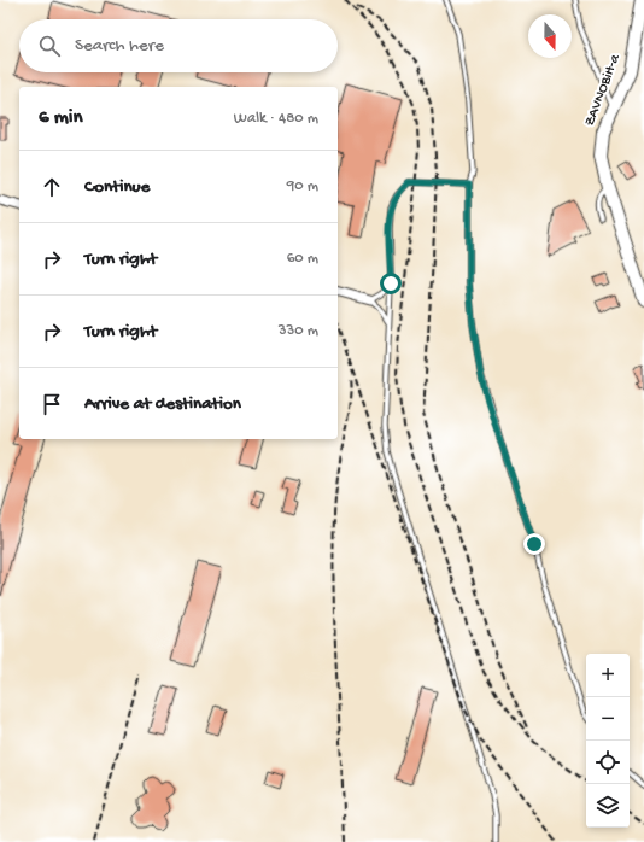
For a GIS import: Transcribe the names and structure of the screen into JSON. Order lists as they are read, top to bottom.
{
  "streets": {
    "main road": ["ZAVNOBiH-a"]
  },
  "north": "bottom",
  "page": {
    "search": "Search here",
    "heading": ["6 min", "Walk · 480 m"],
    "list": [
      ["Continue", "90 m"],
      ["Turn right", "60 m"],
      ["Turn right", "330 m"],
      "Arrive at destination"
    ],
    "map_buttons": ["+", "−"]
  }
}
